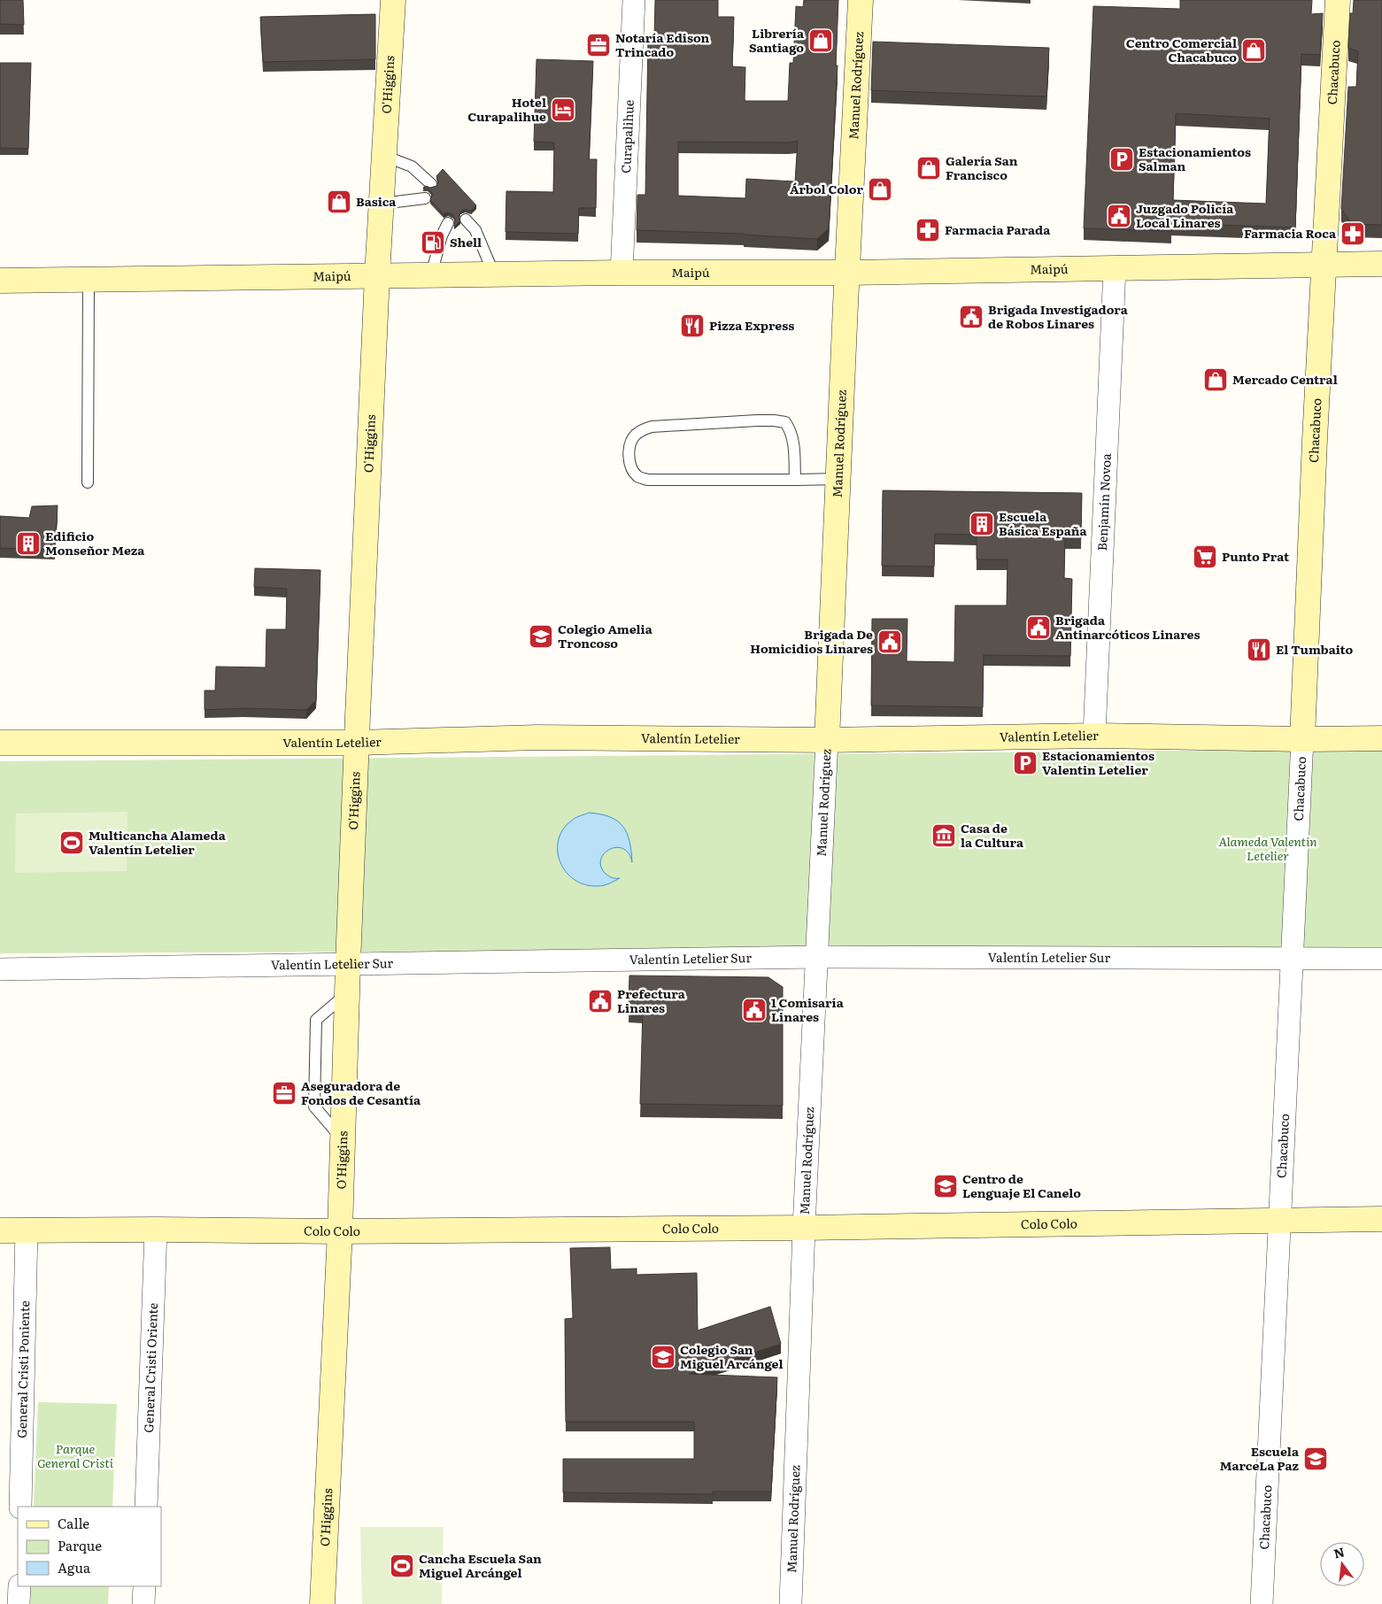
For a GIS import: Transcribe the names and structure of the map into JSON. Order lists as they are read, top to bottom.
{
  "streets": {
    "main road": [
      "Chacabuco",
      "O'Higgins",
      "Manuel Rodríguez",
      "Maipú",
      "Valentín Letelier",
      "Colo Colo"
    ],
    "street": [
      "Curapalihue",
      "Benjamín Novoa",
      "Valentín Letelier Sur",
      "General Cristi Poniente",
      "General Cristi Oriente"
    ]
  },
  "crossings": [
    ["Chacabuco", "Maipú"],
    ["Chacabuco", "Valentín Letelier"],
    ["Chacabuco", "Valentín Letelier Sur"],
    ["Chacabuco", "Colo Colo"],
    ["O'Higgins", "Maipú"],
    ["O'Higgins", "Valentín Letelier"],
    ["O'Higgins", "Valentín Letelier Sur"],
    ["O'Higgins", "Colo Colo"],
    ["Manuel Rodríguez", "Maipú"],
    ["Manuel Rodríguez", "Valentín Letelier"],
    ["Manuel Rodríguez", "Valentín Letelier Sur"],
    ["Manuel Rodríguez", "Colo Colo"],
    ["Curapalihue", "Maipú"],
    ["Maipú", "Benjamín Novoa"],
    ["Benjamín Novoa", "Valentín Letelier"],
    ["Colo Colo", "General Cristi Poniente"],
    ["Colo Colo", "General Cristi Oriente"]
  ],
  "parks": ["Alameda Valentín Letelier", "Parque General Cristi"],
  "places": {
    "shop": [
      "Librería Santiago",
      "Centro Comercial Chacabuco",
      "Galería San Francisco",
      "Árbol Color",
      "Basica",
      "Mercado Central"
    ],
    "office": ["Notaría Edison Trincado", "Aseguradora de Fondos de Cesantía"],
    "hotel": ["Hotel Curapalihue"],
    "parking": ["Estacionamientos Salman", "Estacionamientos Valentin Letelier"],
    "public building": [
      "Juzgado Policía Local Linares",
      "Brigada Investigadora de Robos Linares",
      "Brigada Antinarcóticos Linares",
      "Brigada De Homicidios Linares",
      "Prefectura Linares",
      "1 Comisaría Linares"
    ],
    "pharmacy": ["Farmacia Parada", "Farmacia Roca"],
    "fuel station": ["Shell"],
    "restaurant": ["Pizza Express", "El Tumbaito"],
    "building": ["Escuela Básica España", "Edificio Monseñor Meza"],
    "supermarket": ["Punto Prat"],
    "school or university": [
      "Colegio Amelia Troncoso",
      "Centro de Lenguaje El Canelo",
      "Colegio San Miguel Arcángel",
      "Escuela MarceLa Paz"
    ],
    "museum": ["Casa de la Cultura"],
    "sports": ["Multicancha Alameda Valentín Letelier", "Cancha Escuela San Miguel Arcángel"]
  },
  "legend": ["Calle", "Parque", "Agua"],
  "north": "top"
}
